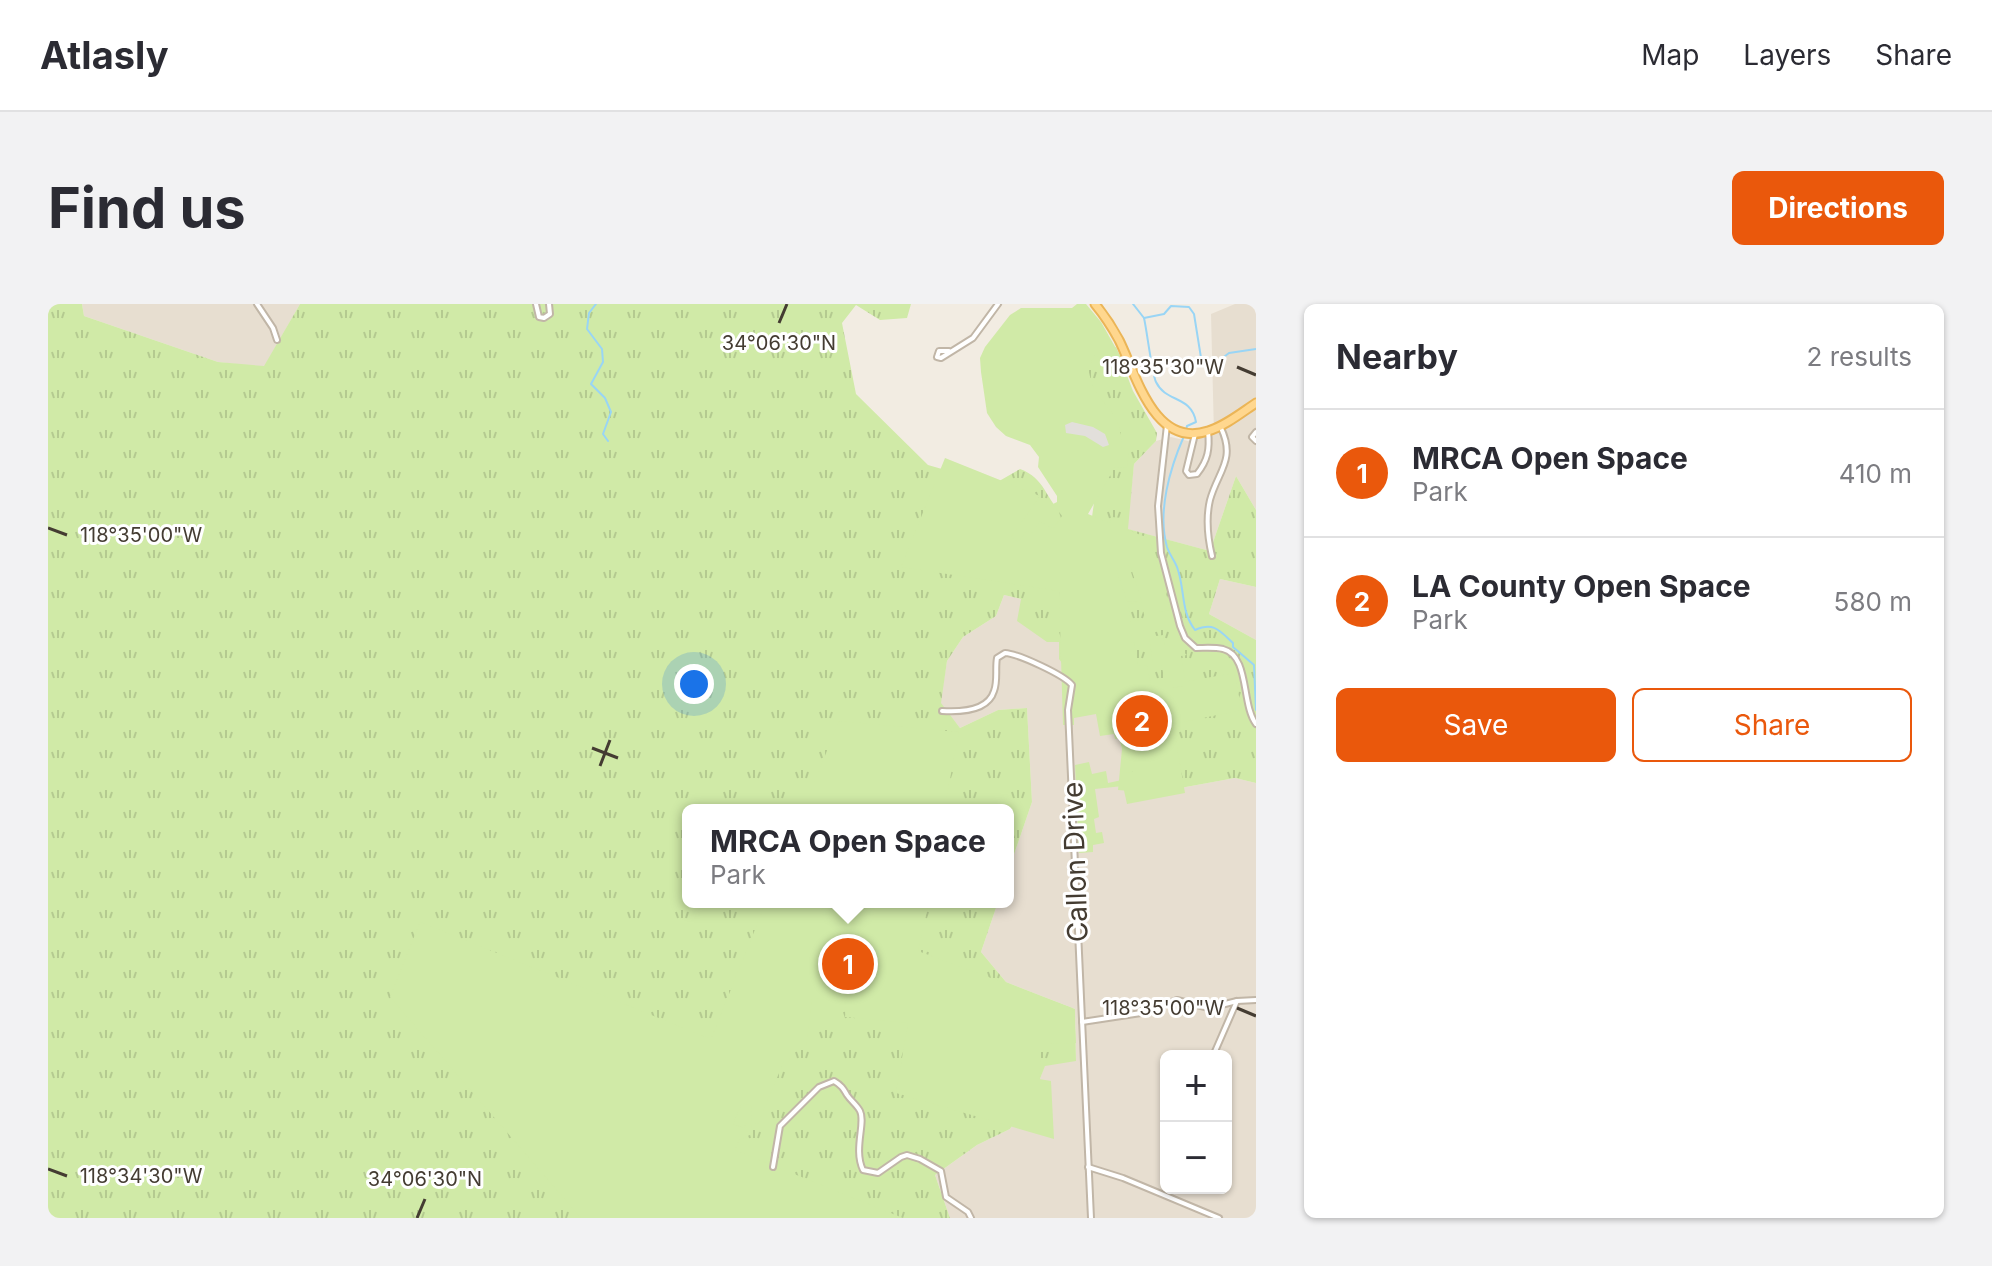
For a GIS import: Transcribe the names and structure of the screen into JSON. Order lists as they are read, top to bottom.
{
  "streets": {
    "street": ["Callon Drive"]
  },
  "page": {
    "header": "Atlasly",
    "nav": ["Map", "Layers", "Share"],
    "buttons": [
      "Directions",
      ["Save", "Share"]
    ],
    "title": "Find us",
    "heading": ["Nearby", "2 results"],
    "list": [
      {
        "mark": "1",
        "name": "MRCA Open Space",
        "note": "Park",
        "value": "410 m"
      },
      {
        "mark": "2",
        "name": "LA County Open Space",
        "note": "Park",
        "value": "580 m"
      }
    ],
    "pins": ["2", "1"],
    "popup": ["MRCA Open Space", "Park"],
    "map_buttons": ["+", "−"]
  },
  "coordinates": [
    "34°06'30\"N",
    "118°35'30\"W",
    "118°35'00\"W",
    "118°34'30\"W"
  ]
}
